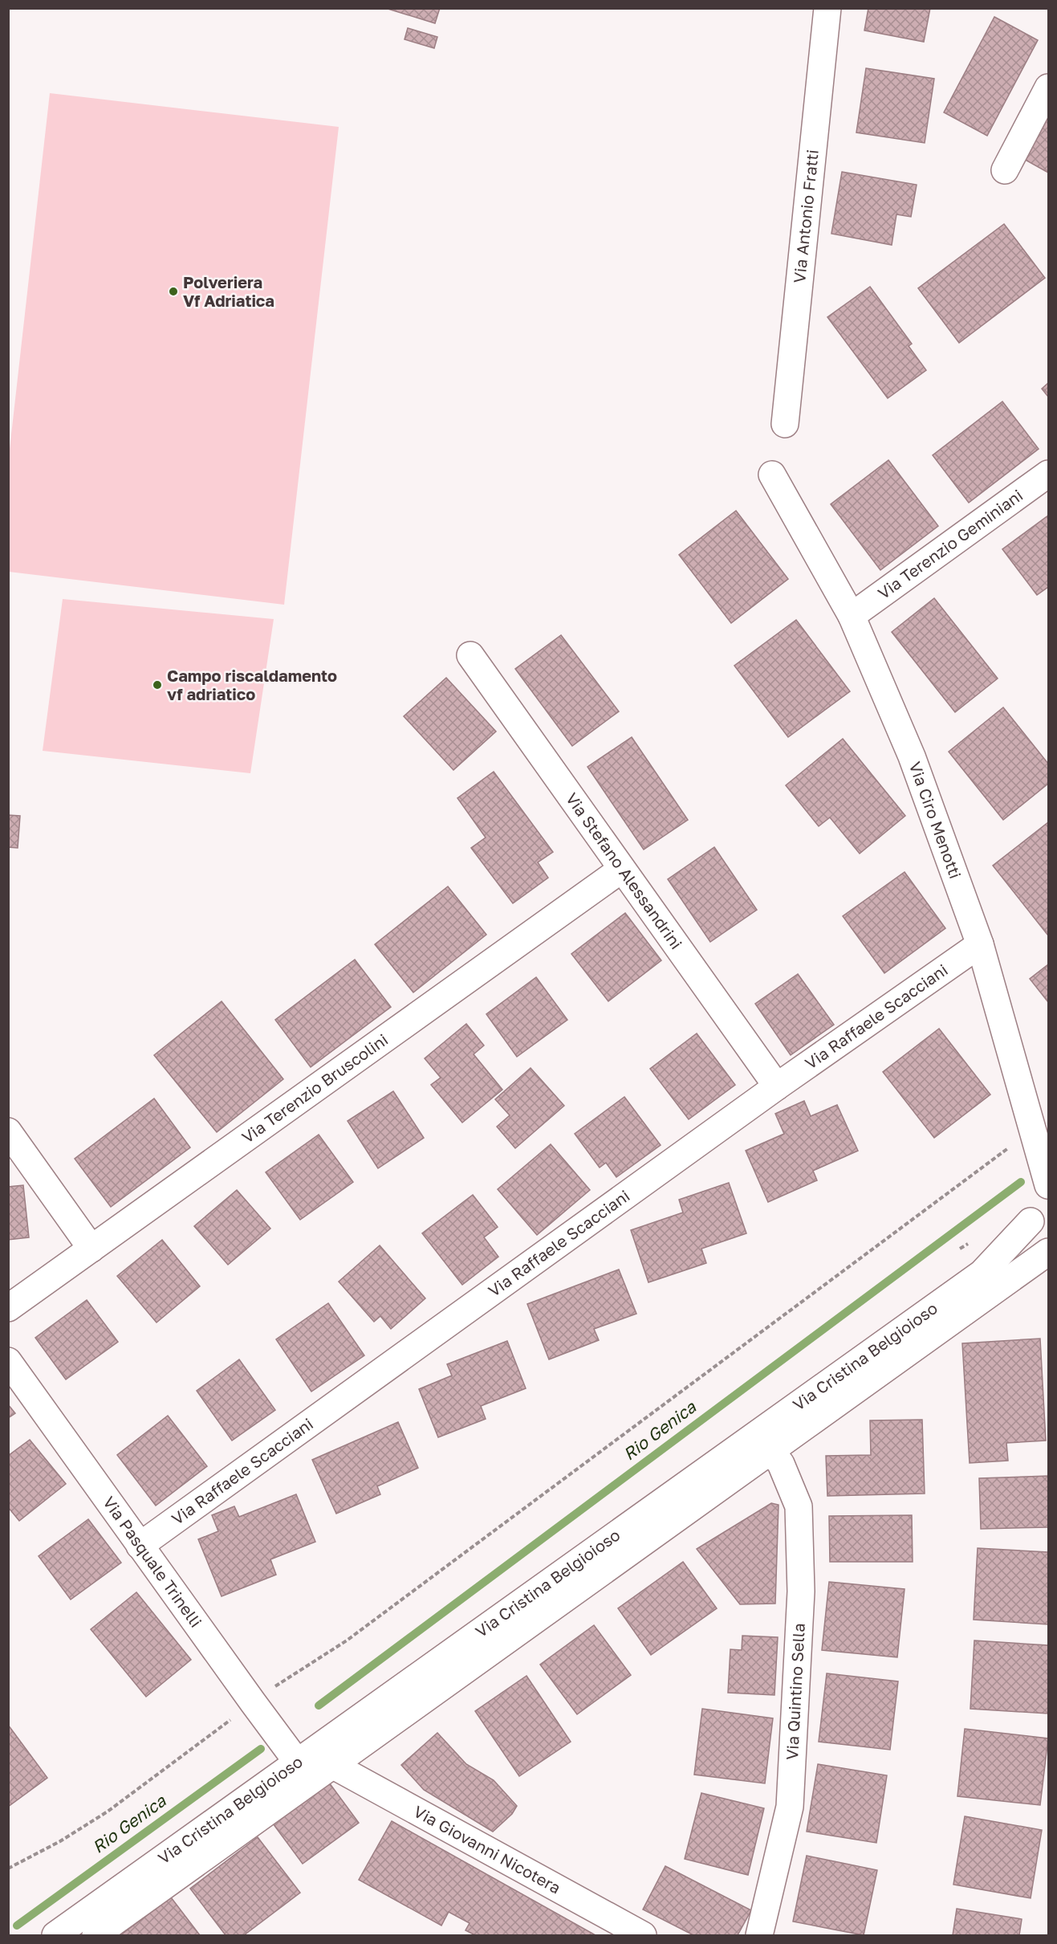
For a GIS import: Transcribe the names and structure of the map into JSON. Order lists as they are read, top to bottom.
{
  "streets": {
    "street": [
      "Via Antonio Fratti",
      "Via Terenzio Geminiani",
      "Via Ciro Menotti",
      "Via Stefano Alessandrini",
      "Via Raffaele Scacciani",
      "Via Terenzio Bruscolini",
      "Via Cristina Belgioioso",
      "Via Pasquale Trinelli",
      "Via Quintino Sella",
      "Via Giovanni Nicotera"
    ]
  },
  "crossings": [
    ["Via Terenzio Geminiani", "Via Ciro Menotti"],
    ["Via Ciro Menotti", "Via Raffaele Scacciani"],
    ["Via Stefano Alessandrini", "Via Raffaele Scacciani"],
    ["Via Stefano Alessandrini", "Via Terenzio Bruscolini"],
    ["Via Raffaele Scacciani", "Via Pasquale Trinelli"],
    ["Via Cristina Belgioioso", "Via Pasquale Trinelli"],
    ["Via Cristina Belgioioso", "Via Quintino Sella"],
    ["Via Cristina Belgioioso", "Via Giovanni Nicotera"]
  ],
  "water": ["Rio Genica"],
  "places": ["Polveriera Vf Adriatica", "Campo riscaldamento vf adriatico"]
}
